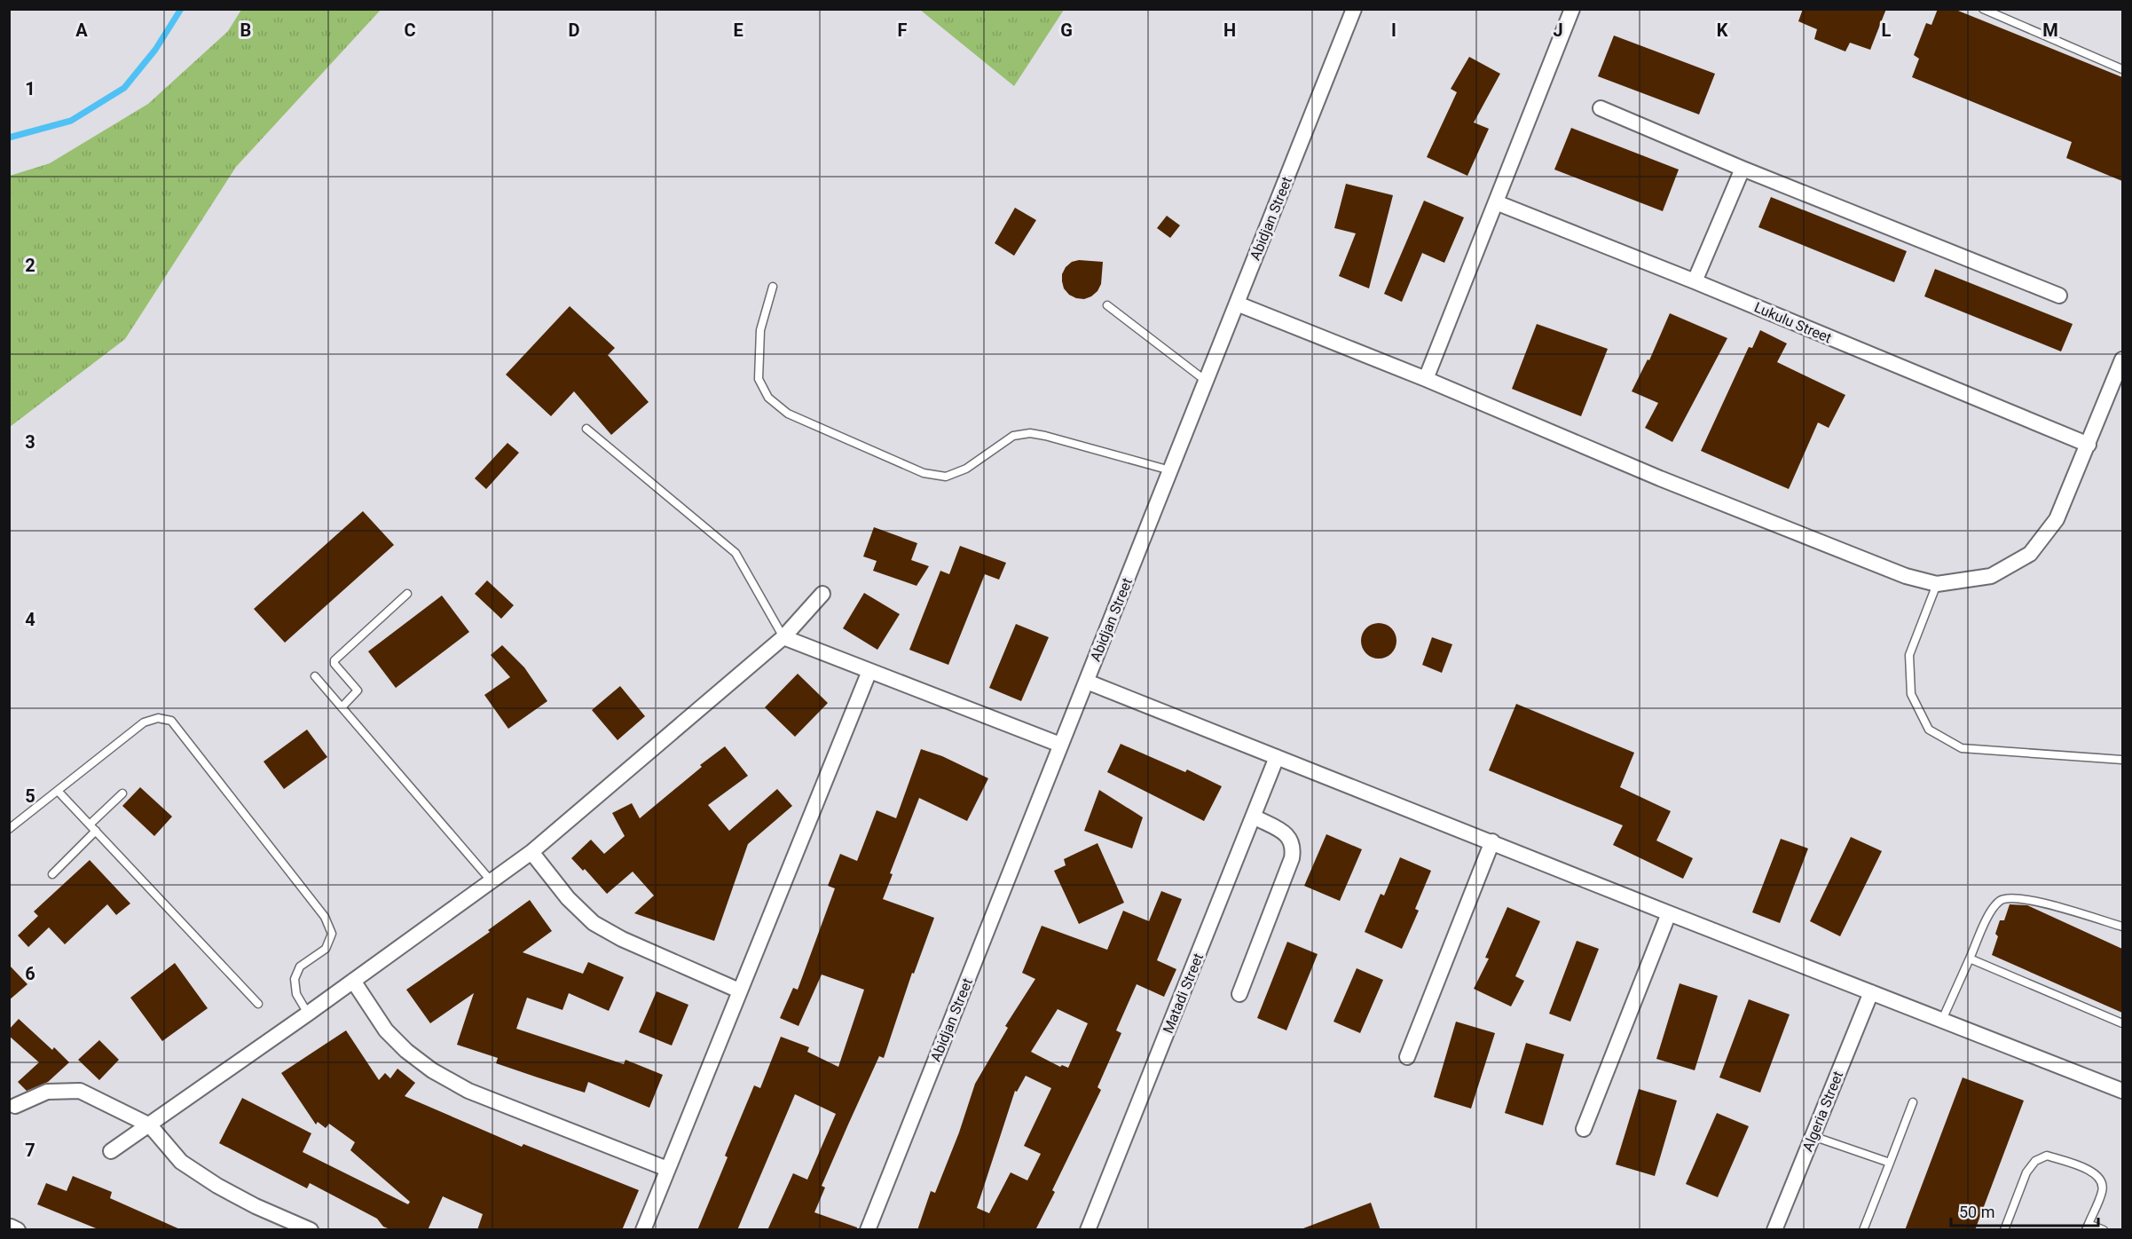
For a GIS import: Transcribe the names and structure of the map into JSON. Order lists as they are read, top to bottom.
{
  "streets": {
    "street": [
      "Abidjan Street",
      "Lukulu Street",
      "Matadi Street",
      "Algeria Street"
    ]
  },
  "scale_bar": "50 m",
  "grid": {
    "columns": [
      "A",
      "B",
      "C",
      "D",
      "E",
      "F",
      "G",
      "H",
      "I",
      "J",
      "K",
      "L",
      "M"
    ],
    "rows": [
      "1",
      "2",
      "3",
      "4",
      "5",
      "6",
      "7"
    ]
  }
}
